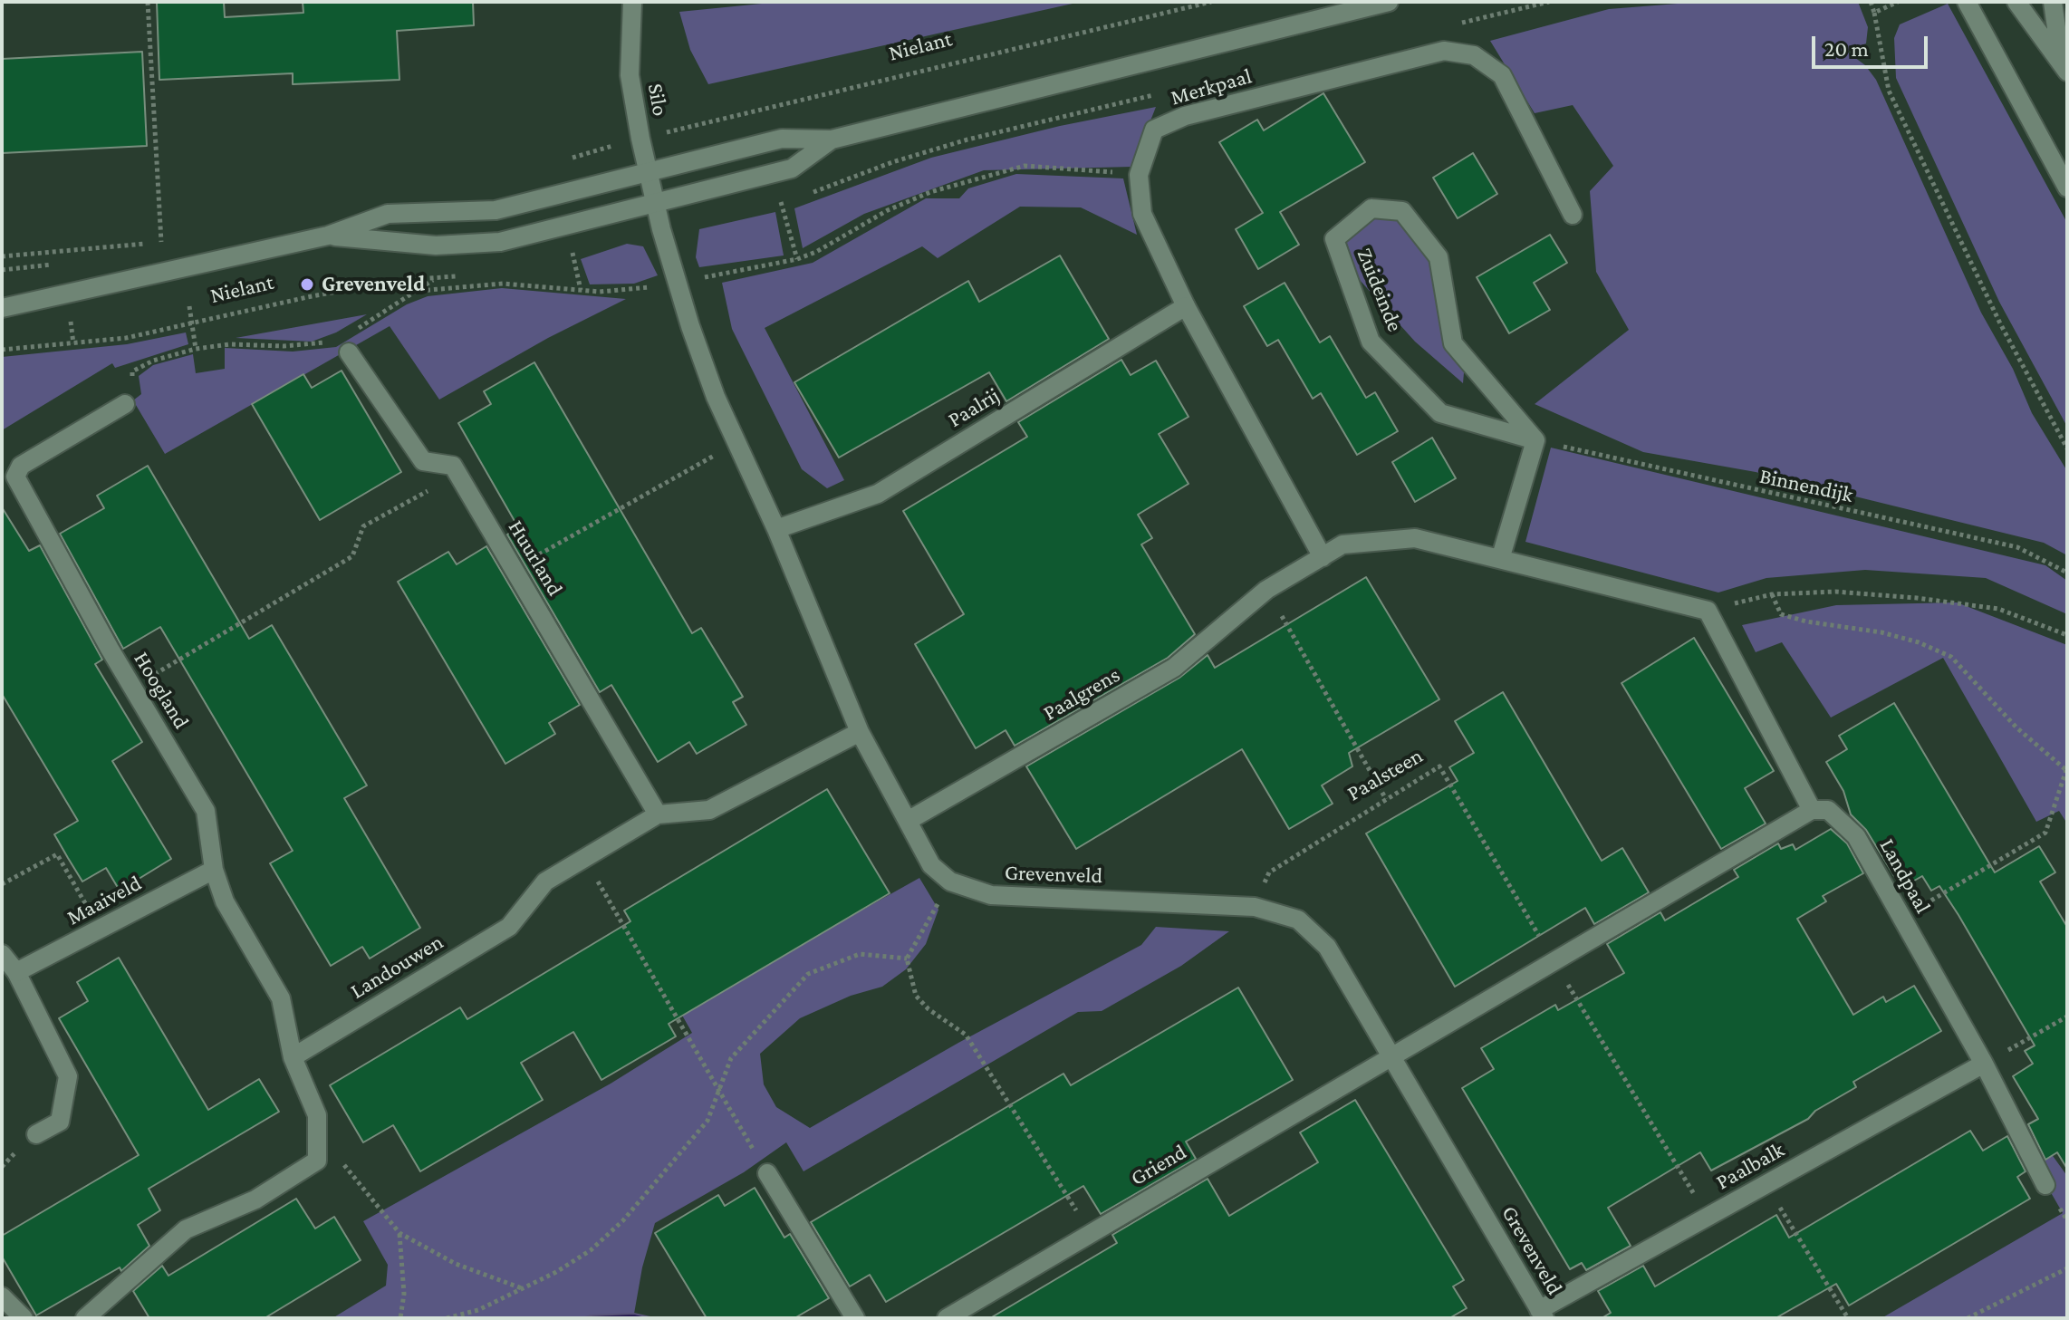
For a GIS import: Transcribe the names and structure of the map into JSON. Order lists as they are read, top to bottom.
{
  "streets": {
    "street": [
      "Nielant",
      "Merkpaal",
      "Silo",
      "Zuideinde",
      "Paalrij",
      "Huurland",
      "Hoogland",
      "Paalgrens",
      "Grevenveld",
      "Landpaal",
      "Maaiveld",
      "Landouwen",
      "Griend",
      "Paalbalk"
    ],
    "path": ["Binnendijk", "Paalsteen"]
  },
  "crossings": [
    ["Nielant", "Silo"],
    ["Nielant", "Grevenveld"],
    ["Merkpaal", "Paalrij"],
    ["Merkpaal", "Paalgrens"],
    ["Silo", "Grevenveld"],
    ["Zuideinde", "Binnendijk"],
    ["Paalrij", "Grevenveld"],
    ["Huurland", "Landouwen"],
    ["Hoogland", "Maaiveld"],
    ["Hoogland", "Landouwen"],
    ["Paalgrens", "Grevenveld"],
    ["Paalsteen", "Grevenveld"],
    ["Paalsteen", "Paalbalk"],
    ["Grevenveld", "Landouwen"],
    ["Grevenveld", "Griend"],
    ["Grevenveld", "Paalbalk"],
    ["Landpaal", "Paalbalk"]
  ],
  "places": ["Grevenveld"],
  "scale_bar": "20 m"
}
